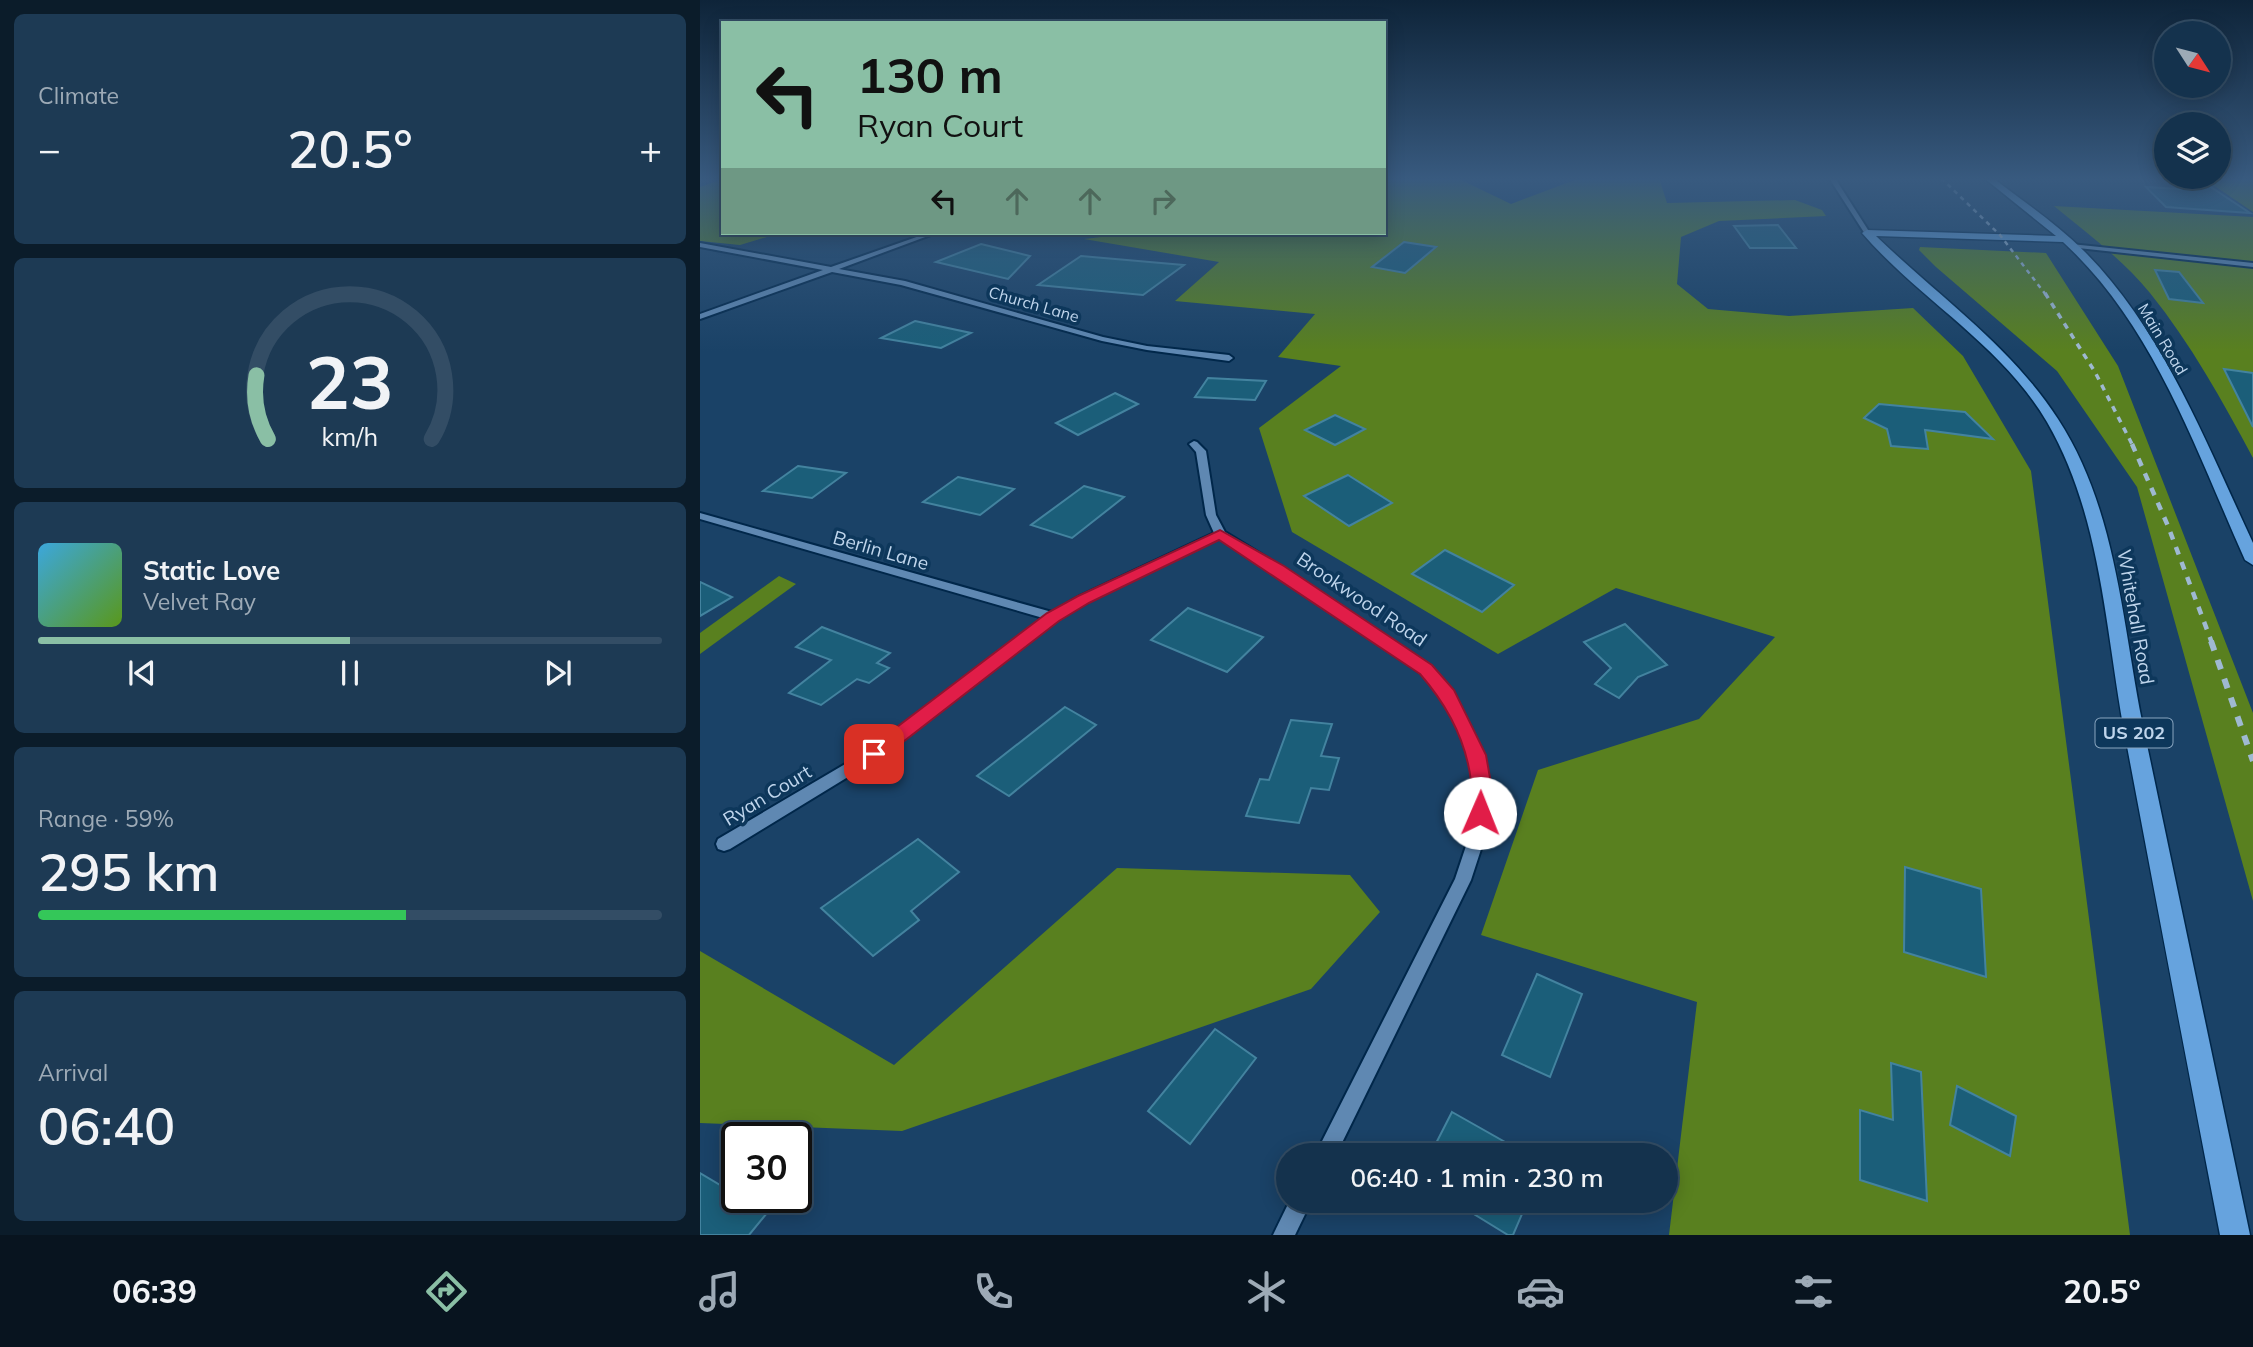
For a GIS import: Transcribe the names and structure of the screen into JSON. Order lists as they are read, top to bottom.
{
  "streets": {
    "main road": ["Main Road", "Whitehall Road", "US 202"],
    "street": [
      "Church Lane",
      "Berlin Lane",
      "Brookwood Road",
      "Ryan Court"
    ]
  },
  "crossings": [
    ["Berlin Lane", "Ryan Court"],
    ["Brookwood Road", "Ryan Court"]
  ],
  "north": "bottom right",
  "page": {
    "tile": [
      "Climate",
      ["Range · 59%", "295 km"],
      ["Arrival", "06:40"]
    ],
    "turn": ["130 m", "Ryan Court"],
    "heat": ["−", "20.5°", "+"],
    "song": ["Static Love", "Velvet Ray"],
    "limit": "30",
    "trip": "06:40 · 1 min · 230 m",
    "tabs": ["06:39", "20.5°"],
    "gauge": ["23", "km/h"]
  }
}
